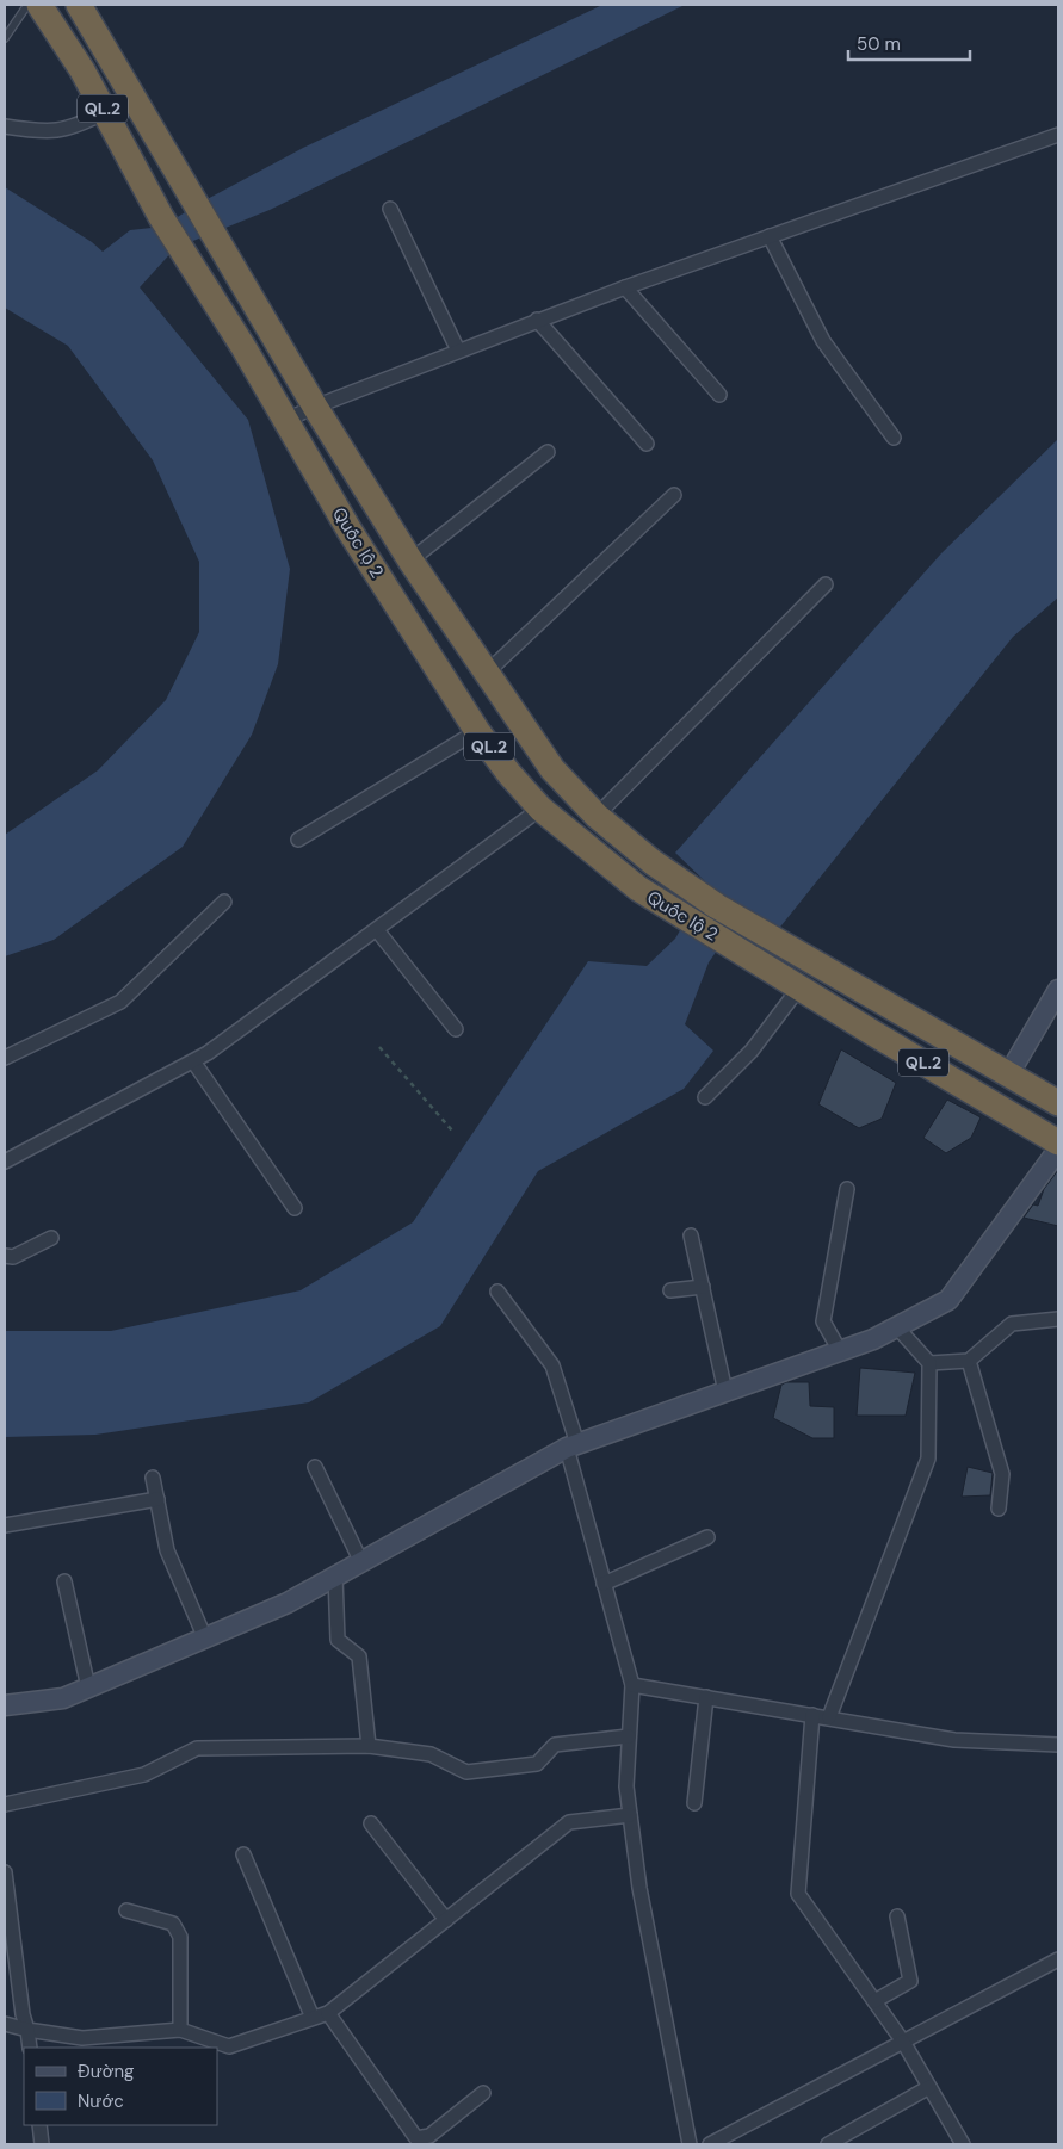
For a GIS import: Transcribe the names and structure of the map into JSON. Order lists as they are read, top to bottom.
{
  "streets": {
    "highway": ["QL.2", "Quốc lộ 2"]
  },
  "crossings": [
    ["QL.2", "Quốc lộ 2"]
  ],
  "legend": ["Đường", "Nước"],
  "scale_bar": "50 m"
}
